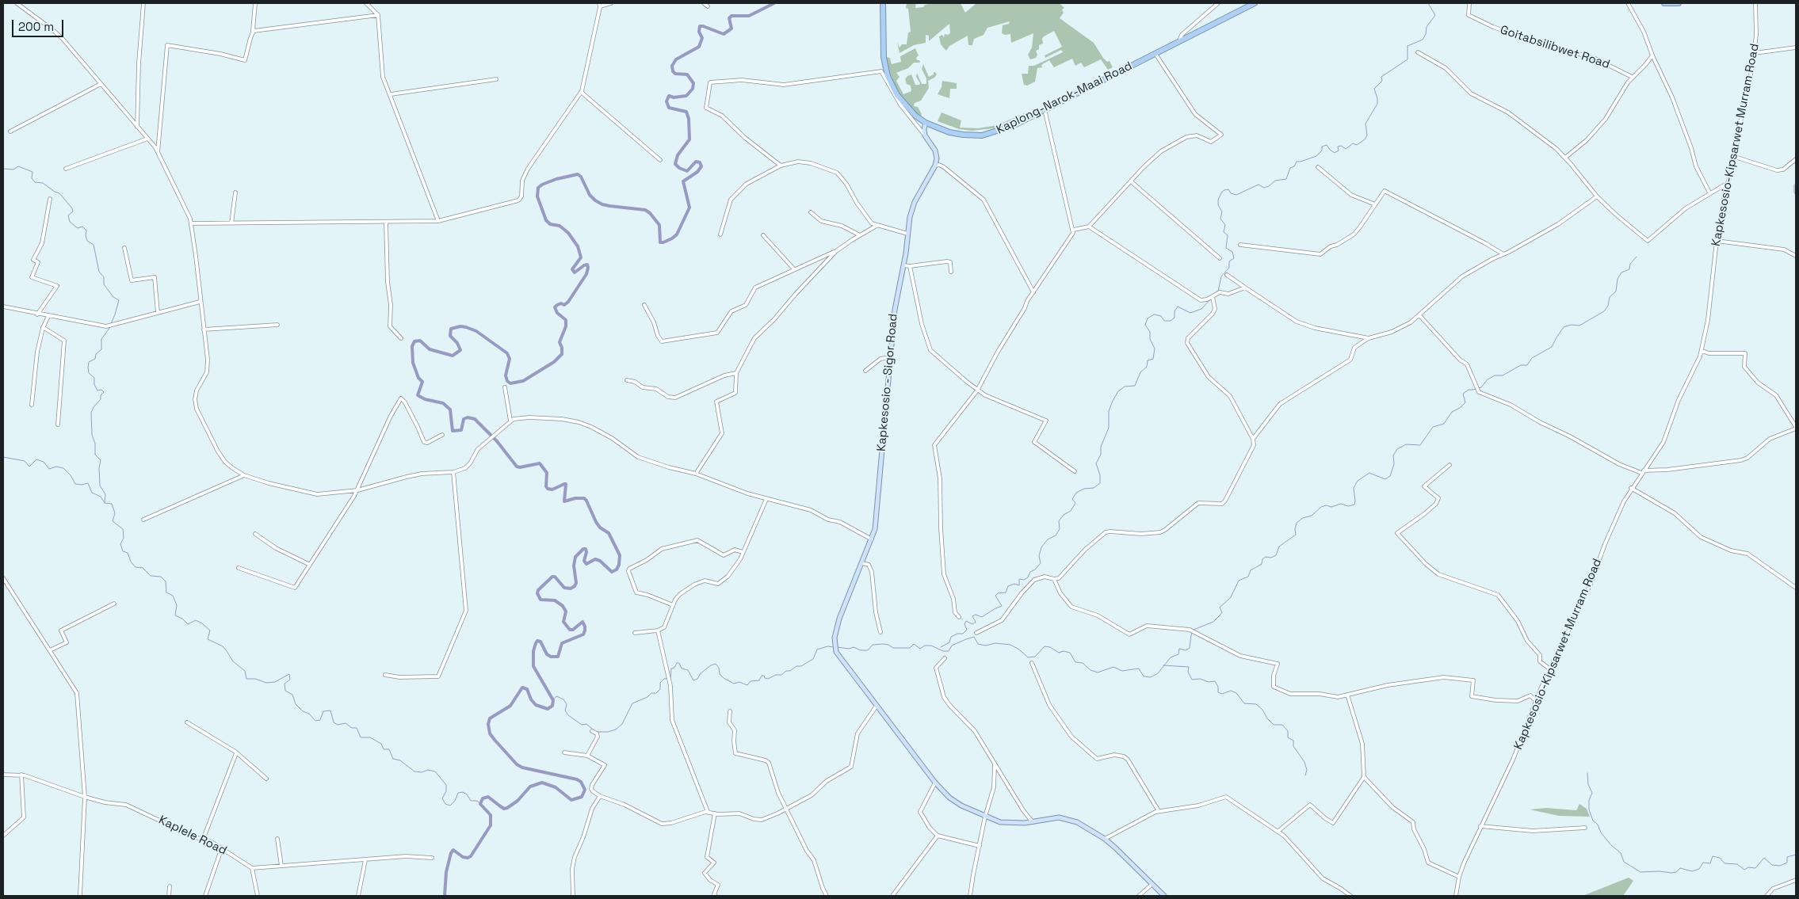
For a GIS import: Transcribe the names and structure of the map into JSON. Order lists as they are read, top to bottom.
{
  "streets": {
    "highway": ["Kaplong-Narok-Maai Road"],
    "main road": ["Kapkesosio - Sigor Road"],
    "street": ["Goitabsilibwet Road", "Kapkesosio-Kipsarwet Murram Road", "Kaplele Road"]
  },
  "scale_bar": "200 m"
}
